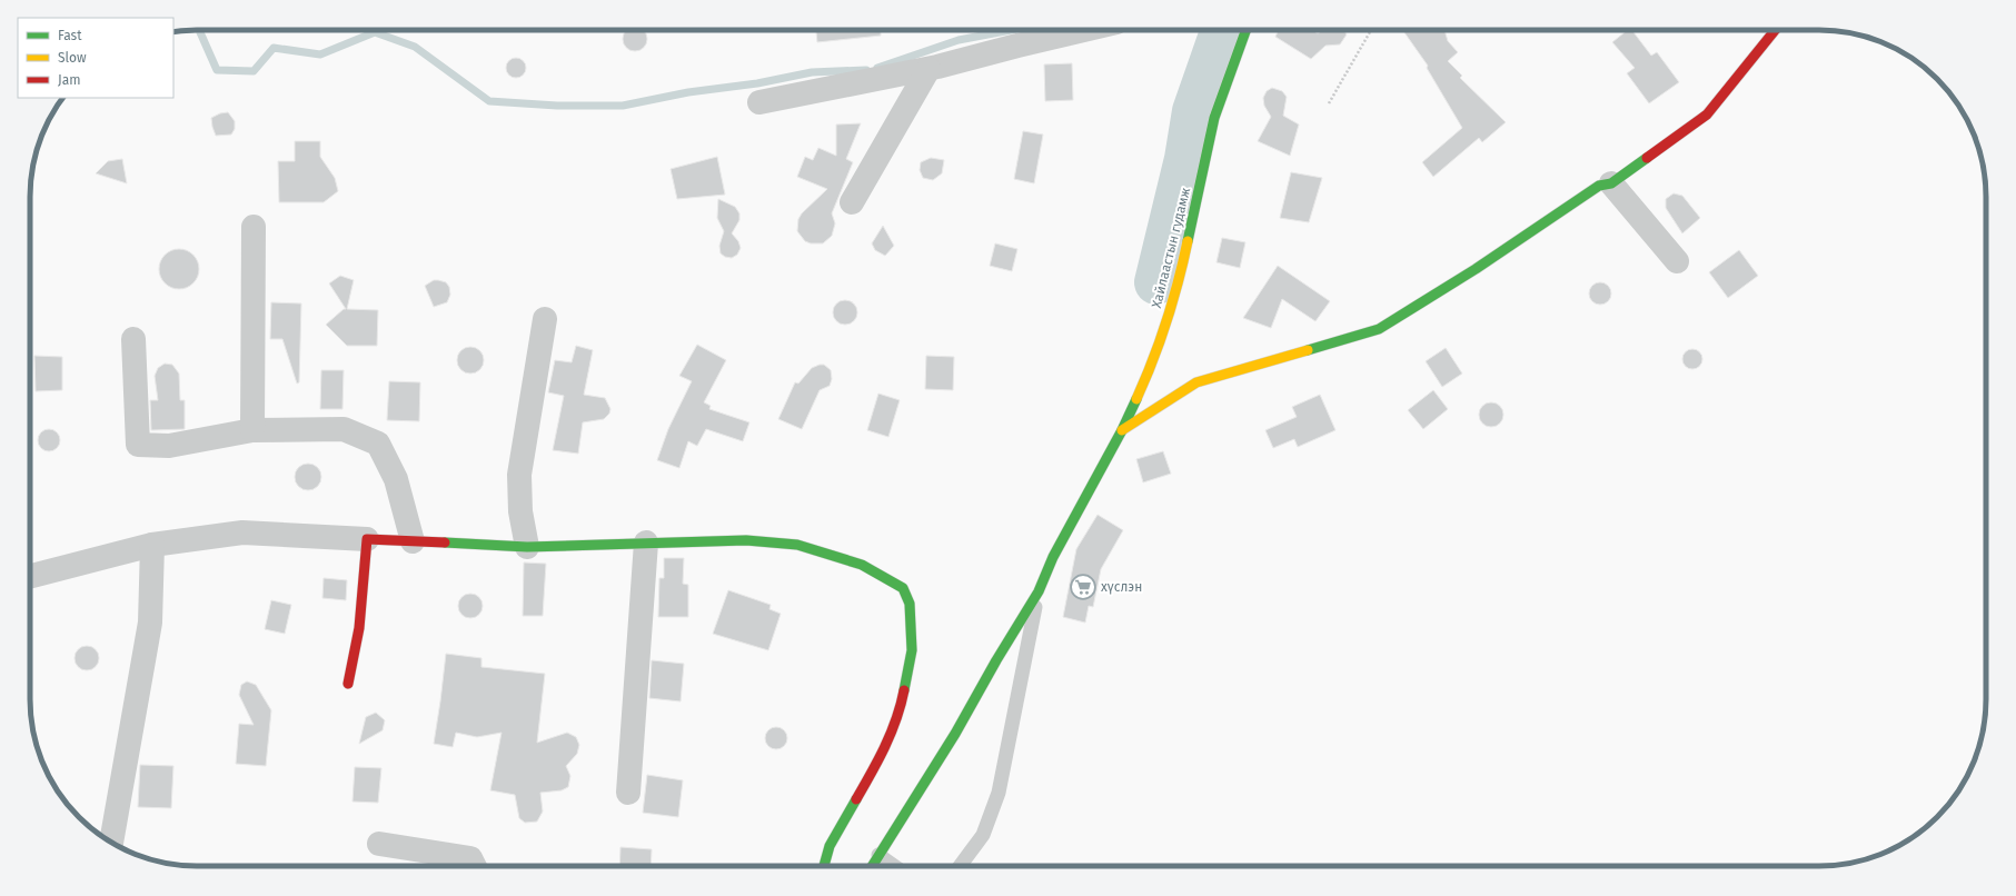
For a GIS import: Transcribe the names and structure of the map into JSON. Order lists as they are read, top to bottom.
{
  "streets": {
    "street": ["Хайлаастын гудамж"]
  },
  "places": {
    "supermarket": ["хүслэн"]
  },
  "legend": ["Fast", "Slow", "Jam"]
}
